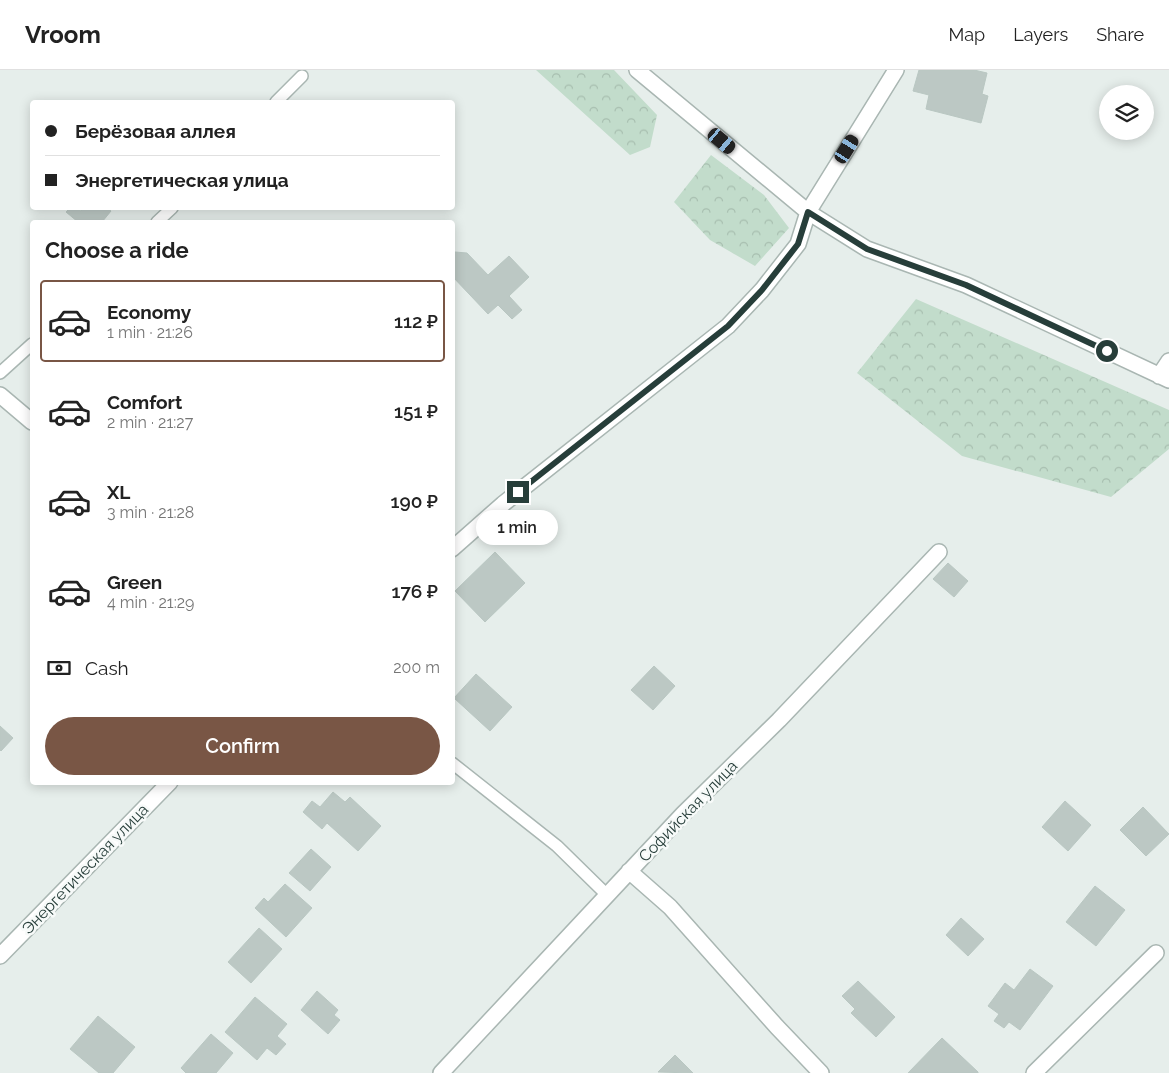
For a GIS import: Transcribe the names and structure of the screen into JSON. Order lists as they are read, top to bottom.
{
  "streets": {
    "street": ["Софийская улица", "Энергетическая улица"]
  },
  "page": {
    "header": "Vroom",
    "nav": ["Map", "Layers", "Share"],
    "banner": ["Берёзовая аллея", "Энергетическая улица"],
    "heading": "Choose a ride",
    "list": [
      {
        "name": "Economy",
        "note": "1 min · 21:26",
        "value": "112 ₽"
      },
      {
        "name": "Comfort",
        "note": "2 min · 21:27",
        "value": "151 ₽"
      },
      {
        "name": "XL",
        "note": "3 min · 21:28",
        "value": "190 ₽"
      },
      {
        "name": "Green",
        "note": "4 min · 21:29",
        "value": "176 ₽"
      }
    ],
    "bubble": "1 min",
    "pay": ["Cash", "200 m"],
    "buttons": "Confirm"
  }
}
